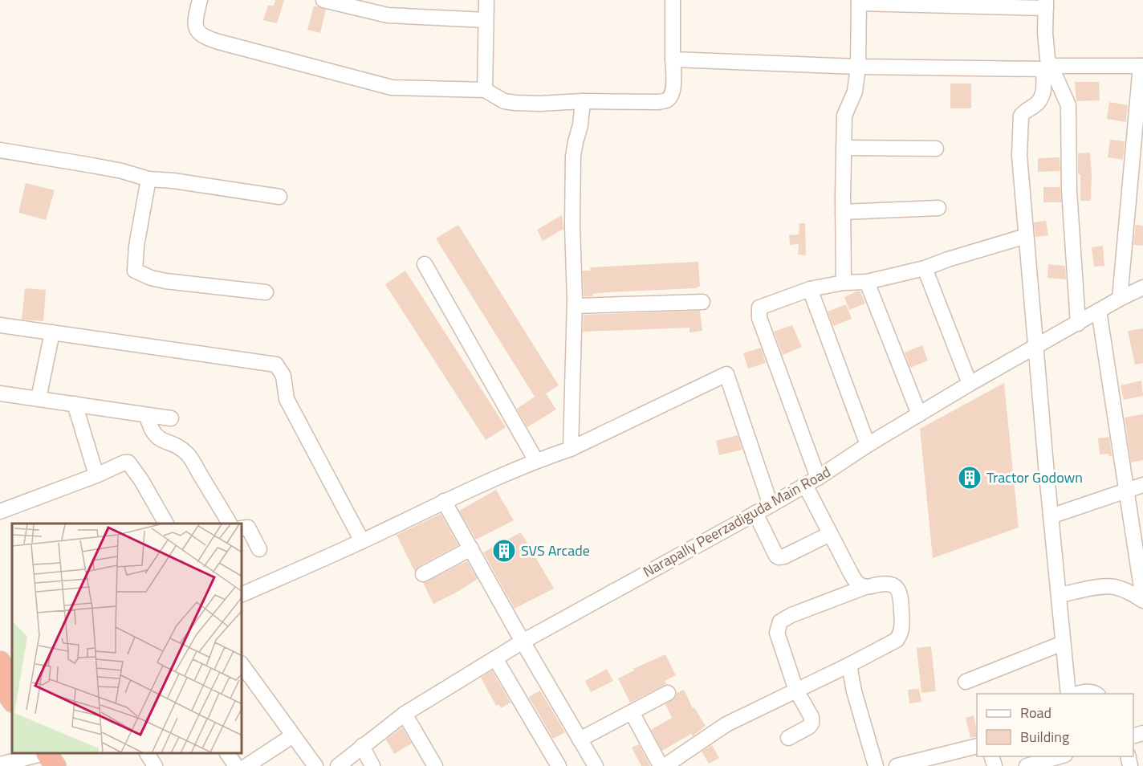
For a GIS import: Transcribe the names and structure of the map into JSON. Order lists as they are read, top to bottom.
{
  "streets": {
    "street": ["Narapally Peerzadiguda Main Road"]
  },
  "places": {
    "building": ["Tractor Godown", "SVS Arcade"]
  },
  "legend": ["Road", "Building"]
}
